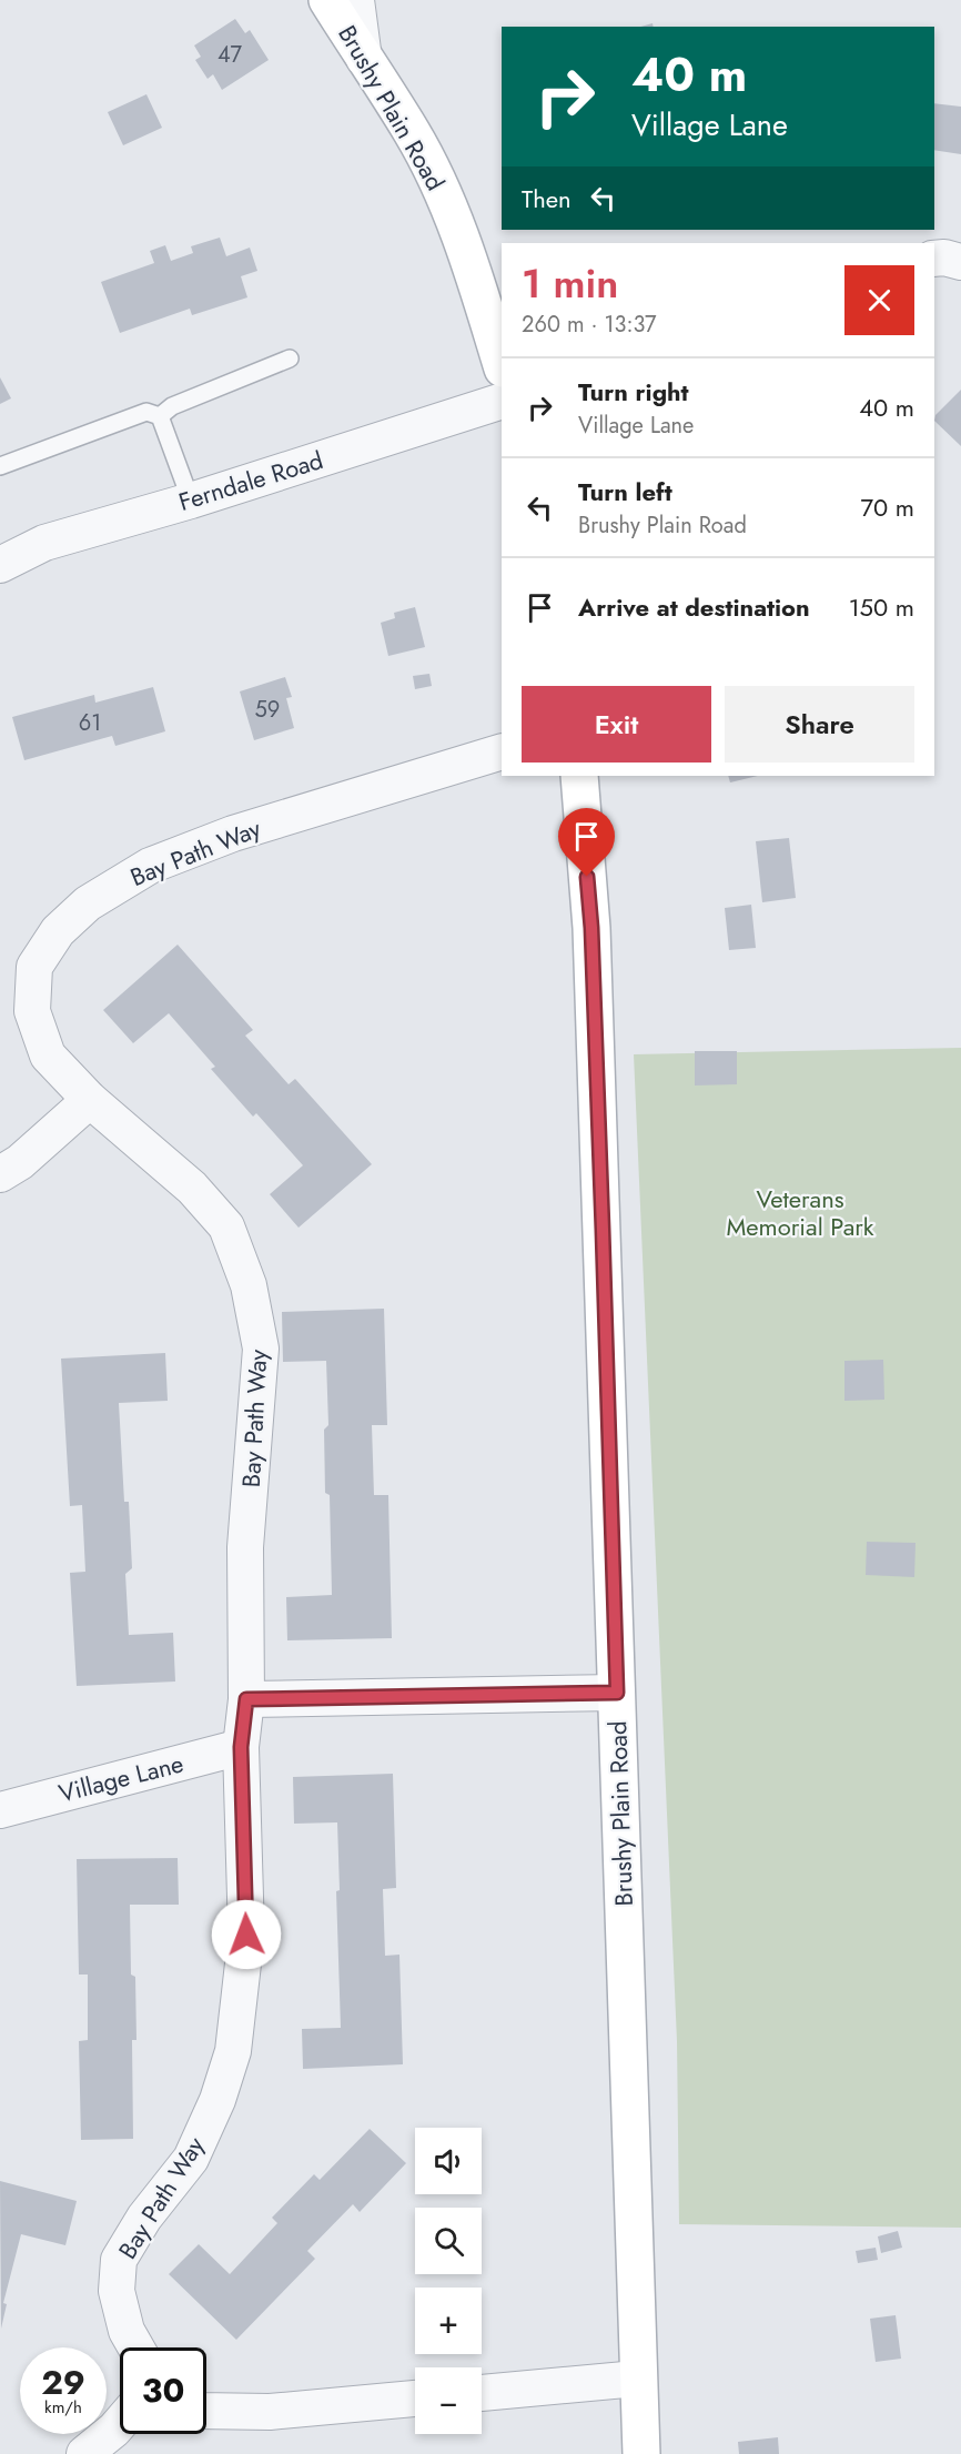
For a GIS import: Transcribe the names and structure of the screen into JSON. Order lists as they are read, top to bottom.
{
  "streets": {
    "main road": ["Brushy Plain Road"],
    "street": ["Ferndale Road", "Bay Path Way", "Village Lane"]
  },
  "crossings": [
    ["Bay Path Way", "Village Lane"]
  ],
  "parks": ["Veterans Memorial Park"],
  "house_numbers": ["47", "59", "61"],
  "page": {
    "turn": ["40 m", "Village Lane"],
    "then": "Then",
    "heading": ["1 min", "260 m · 13:37"],
    "list": [
      {
        "name": "Turn right",
        "note": "Village Lane",
        "value": "40 m"
      },
      {
        "name": "Turn left",
        "note": "Brushy Plain Road",
        "value": "70 m"
      },
      {
        "name": "Arrive at destination",
        "value": "150 m"
      }
    ],
    "buttons": ["Exit", "Share"],
    "map_buttons": ["+", "−"],
    "speed": "29 km/h",
    "limit": "30"
  }
}
